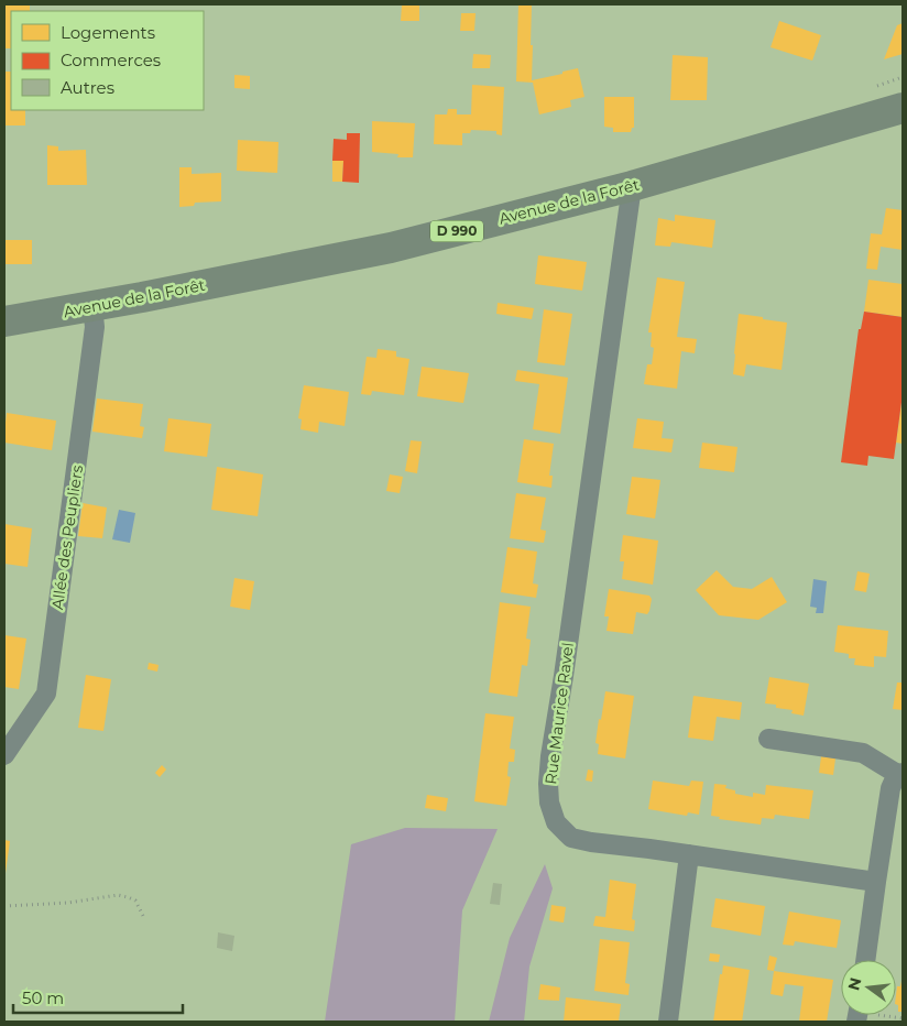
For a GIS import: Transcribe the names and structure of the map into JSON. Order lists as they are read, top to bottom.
{
  "streets": {
    "main road": ["Avenue de la Forêt", "D 990"],
    "street": ["Allée des Peupliers", "Rue Maurice Ravel"]
  },
  "crossings": [
    ["Avenue de la Forêt", "Allée des Peupliers"],
    ["Avenue de la Forêt", "Rue Maurice Ravel"]
  ],
  "legend": ["Logements", "Commerces", "Autres"],
  "scale_bar": "50 m",
  "north": "left"
}
